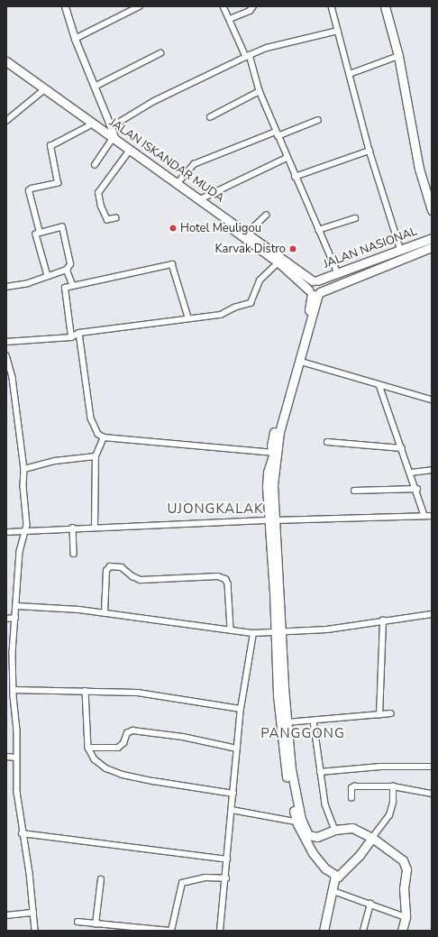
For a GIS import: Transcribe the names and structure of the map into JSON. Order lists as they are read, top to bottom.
{
  "streets": {
    "main road": ["JALAN ISKANDAR MUDA", "JALAN NASIONAL"]
  },
  "crossings": [
    ["JALAN ISKANDAR MUDA", "JALAN NASIONAL"]
  ],
  "districts": ["UJONGKALAK", "PANGGONG"],
  "places": ["Hotel Meuligou", "Karvak Distro"]
}
